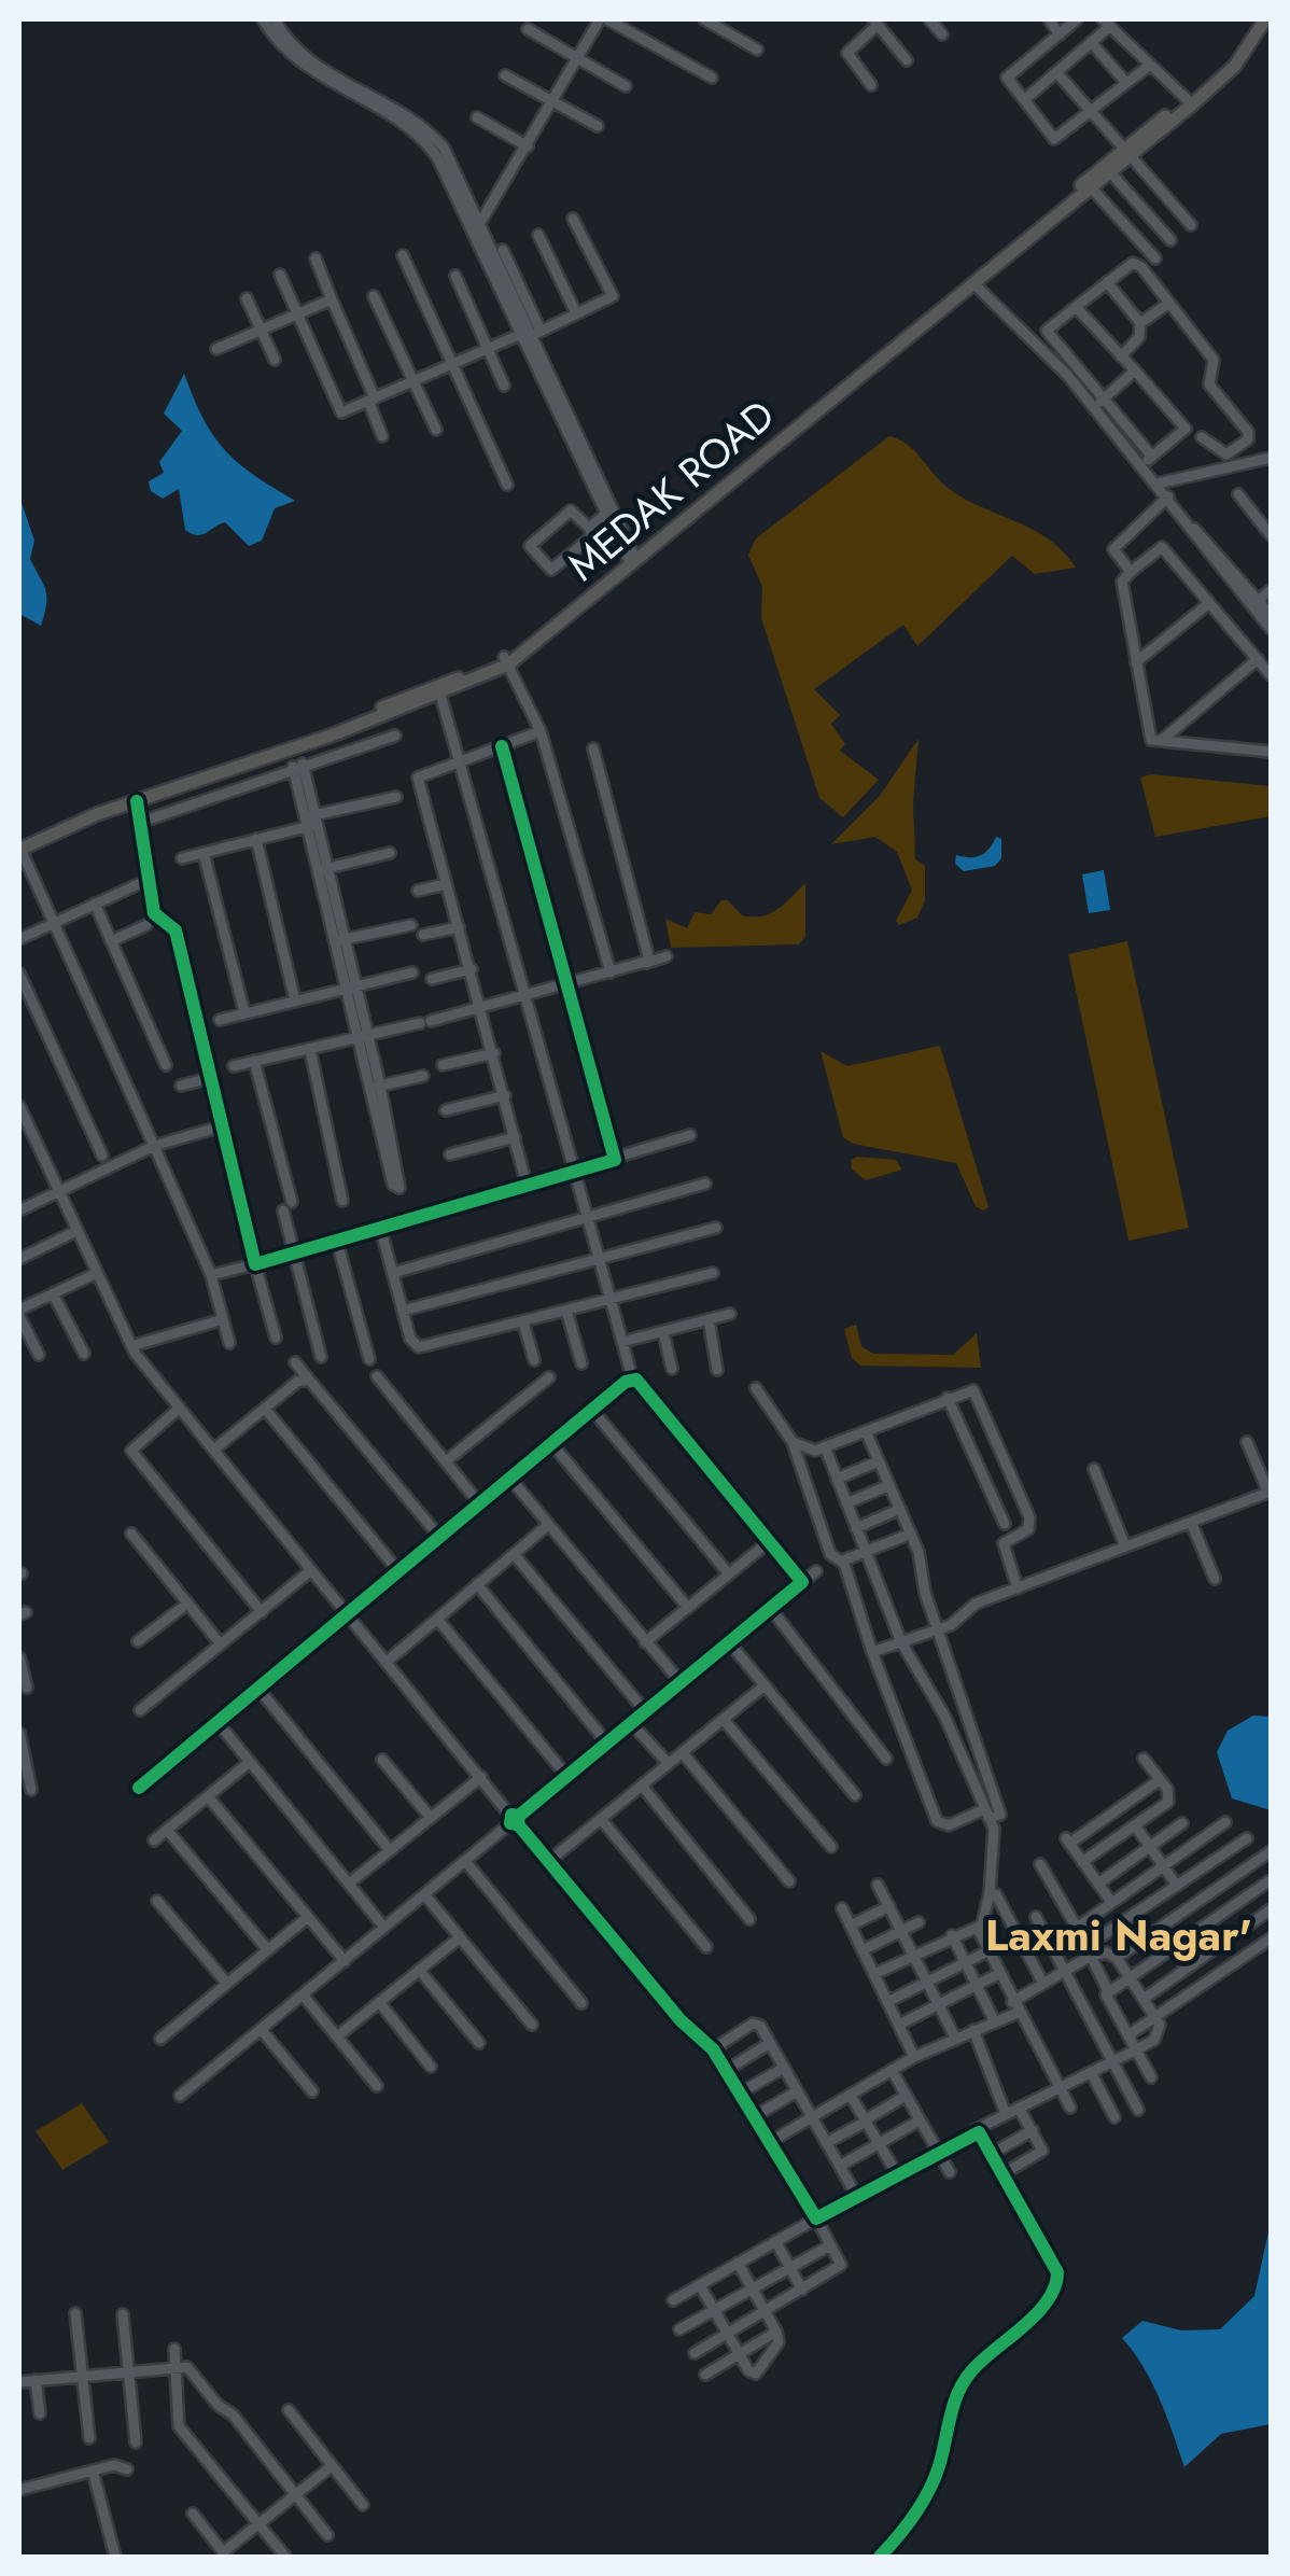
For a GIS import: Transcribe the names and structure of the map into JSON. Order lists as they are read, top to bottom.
{
  "streets": {
    "main road": ["MEDAK ROAD"]
  },
  "districts": ["Laxmi Nagar'"]
}
